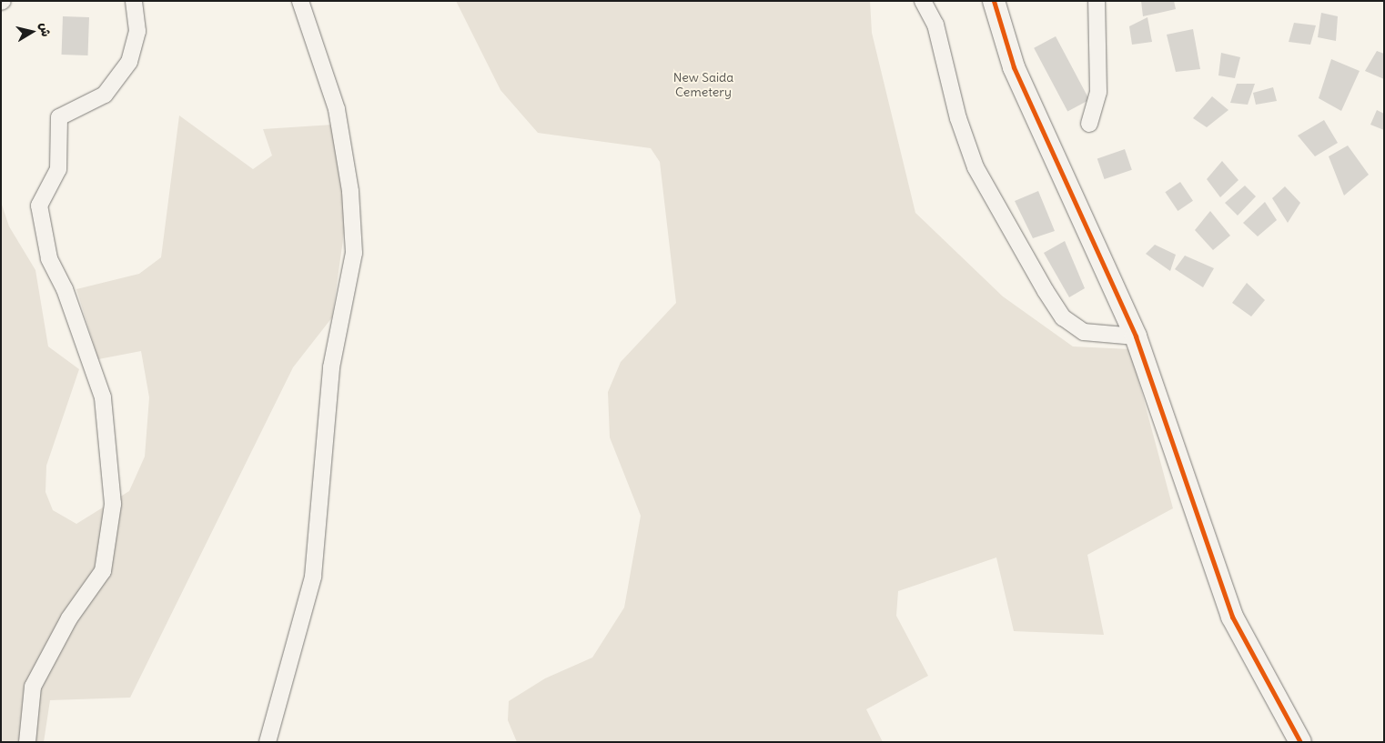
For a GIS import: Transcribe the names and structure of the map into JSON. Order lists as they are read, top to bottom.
{
  "parks": ["New Saida Cemetery"],
  "north": "right"
}
